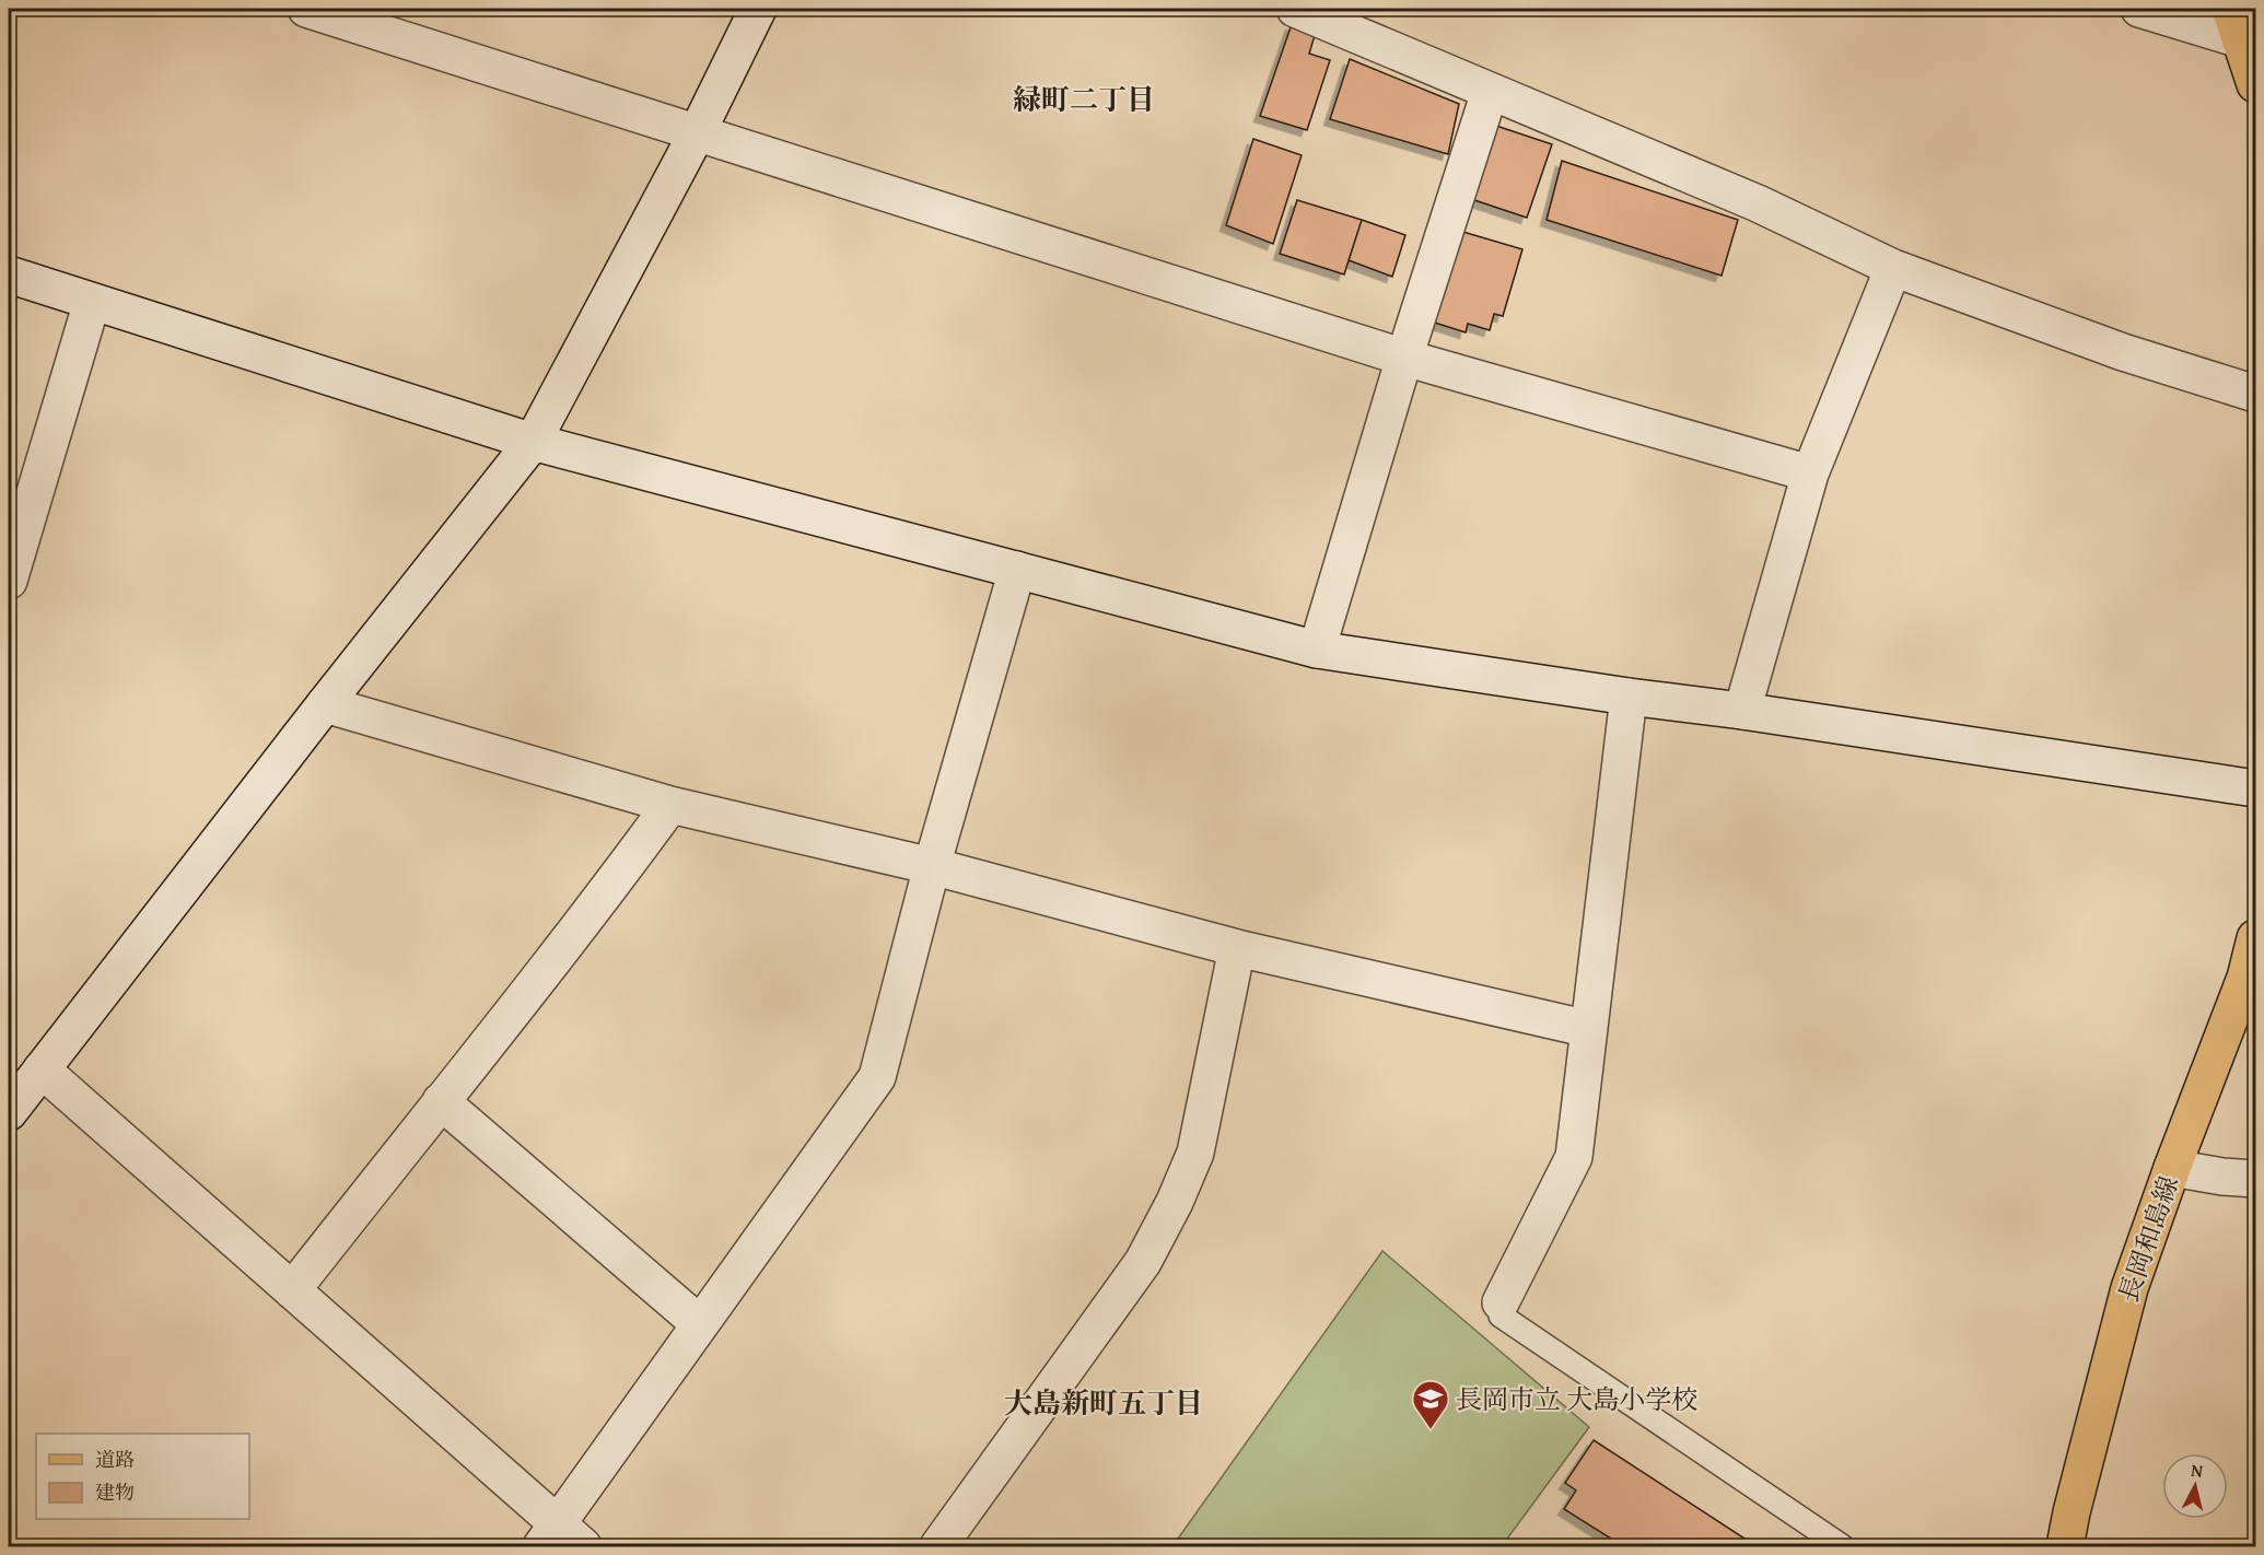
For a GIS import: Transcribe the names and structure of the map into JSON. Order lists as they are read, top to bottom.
{
  "streets": {
    "main road": ["長岡和島線"]
  },
  "districts": ["緑町二丁目", "大島新町五丁目"],
  "places": {
    "school or university": ["長岡市立 大島小学校"]
  },
  "legend": ["道路", "建物"],
  "north": "top"
}
